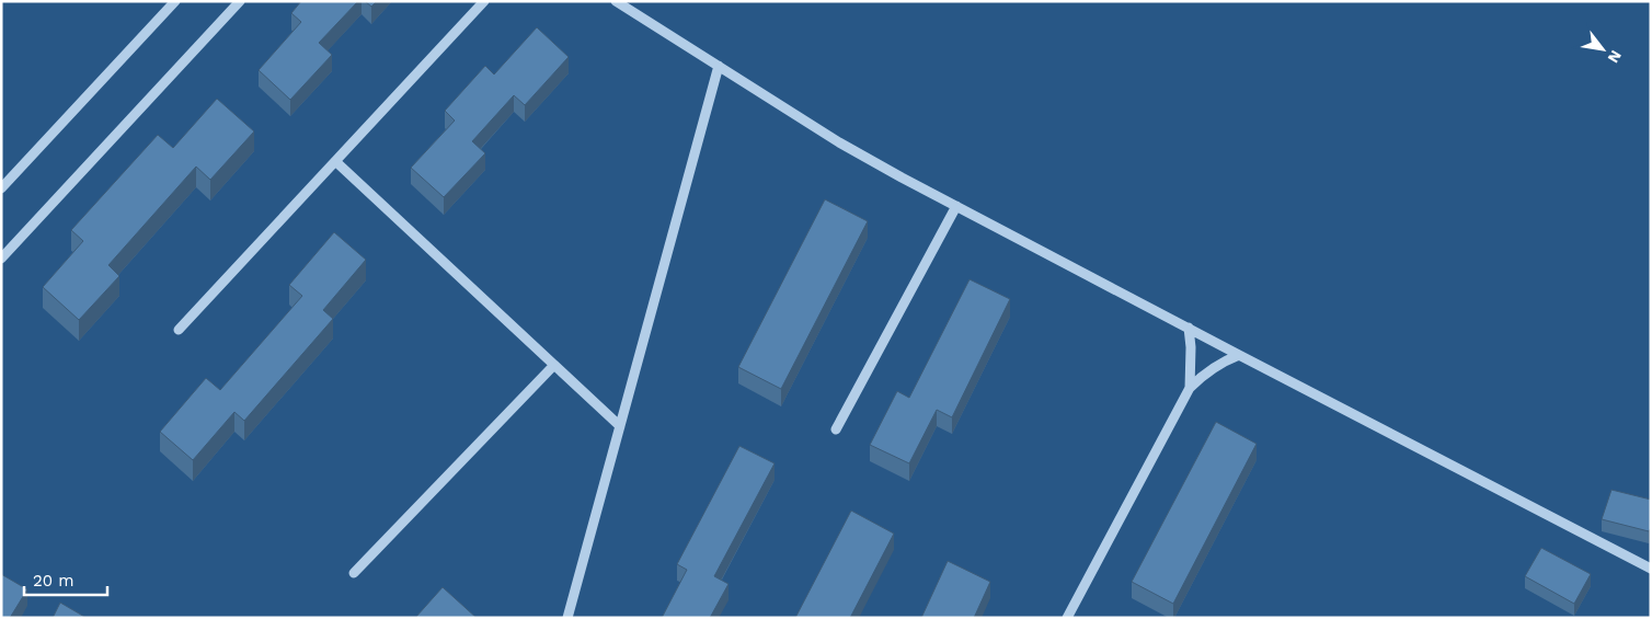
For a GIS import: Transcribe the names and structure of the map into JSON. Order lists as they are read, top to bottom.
{
  "scale_bar": "20 m",
  "north": "bottom right"
}
